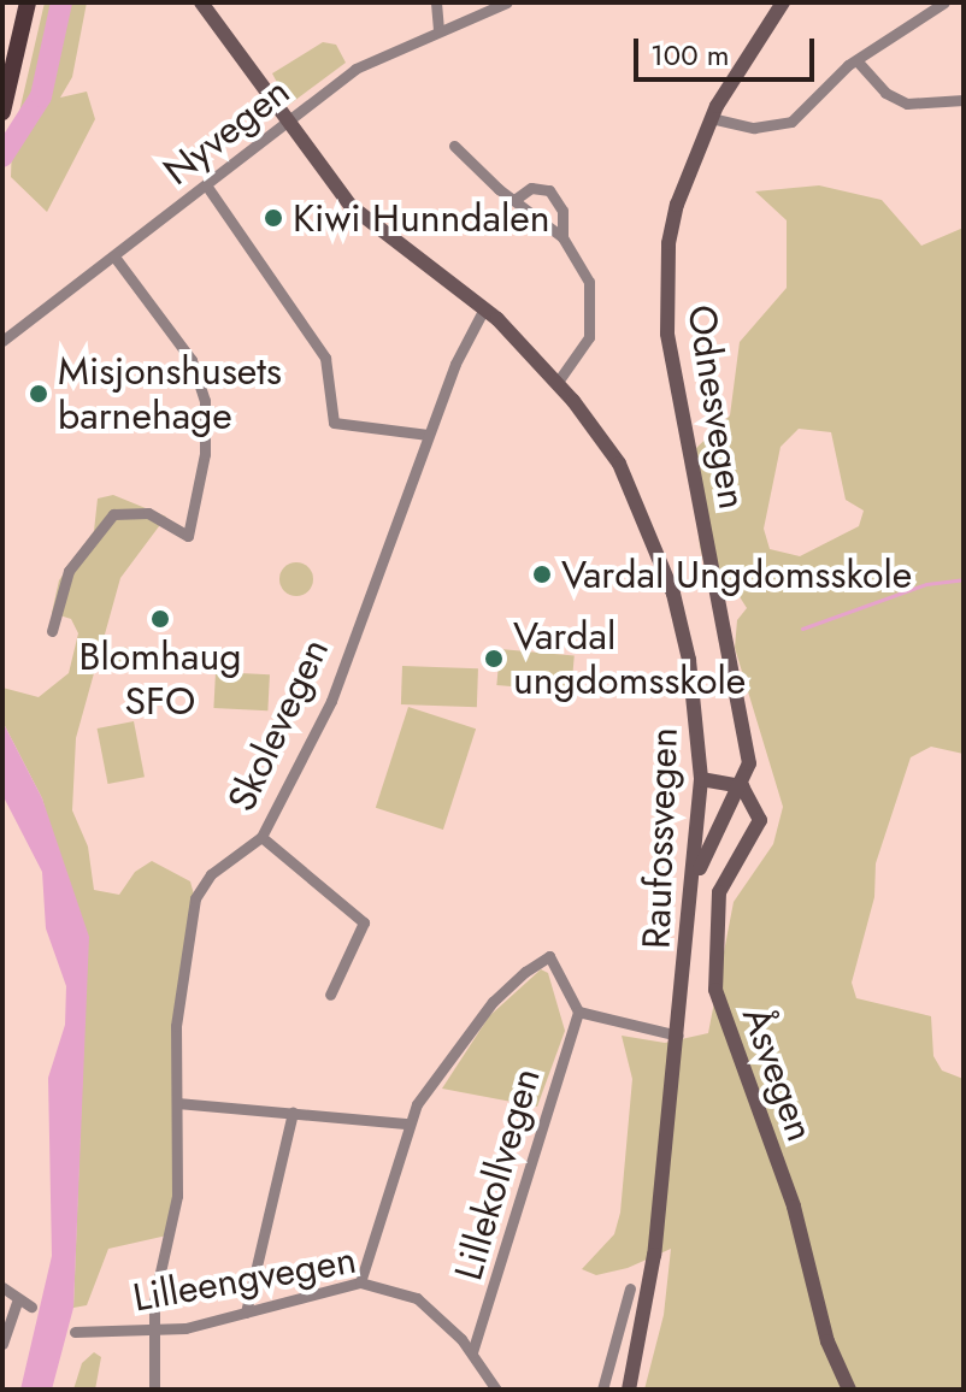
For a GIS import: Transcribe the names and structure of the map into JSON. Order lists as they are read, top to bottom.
{
  "streets": {
    "main road": ["Odnesvegen", "Raufossvegen", "Åsvegen"],
    "street": [
      "Nyvegen",
      "Skolevegen",
      "Lillekollvegen",
      "Lilleengvegen"
    ]
  },
  "crossings": [
    ["Nyvegen", "Raufossvegen"],
    ["Odnesvegen", "Raufossvegen"],
    ["Odnesvegen", "Åsvegen"],
    ["Skolevegen", "Raufossvegen"],
    ["Skolevegen", "Lilleengvegen"],
    ["Lillekollvegen", "Lilleengvegen"]
  ],
  "places": [
    "Kiwi Hunndalen",
    "Misjonshusets barnehage",
    "Vardal Ungdomsskole",
    "Blomhaug SFO",
    "Vardal ungdomsskole"
  ],
  "scale_bar": "100 m"
}
